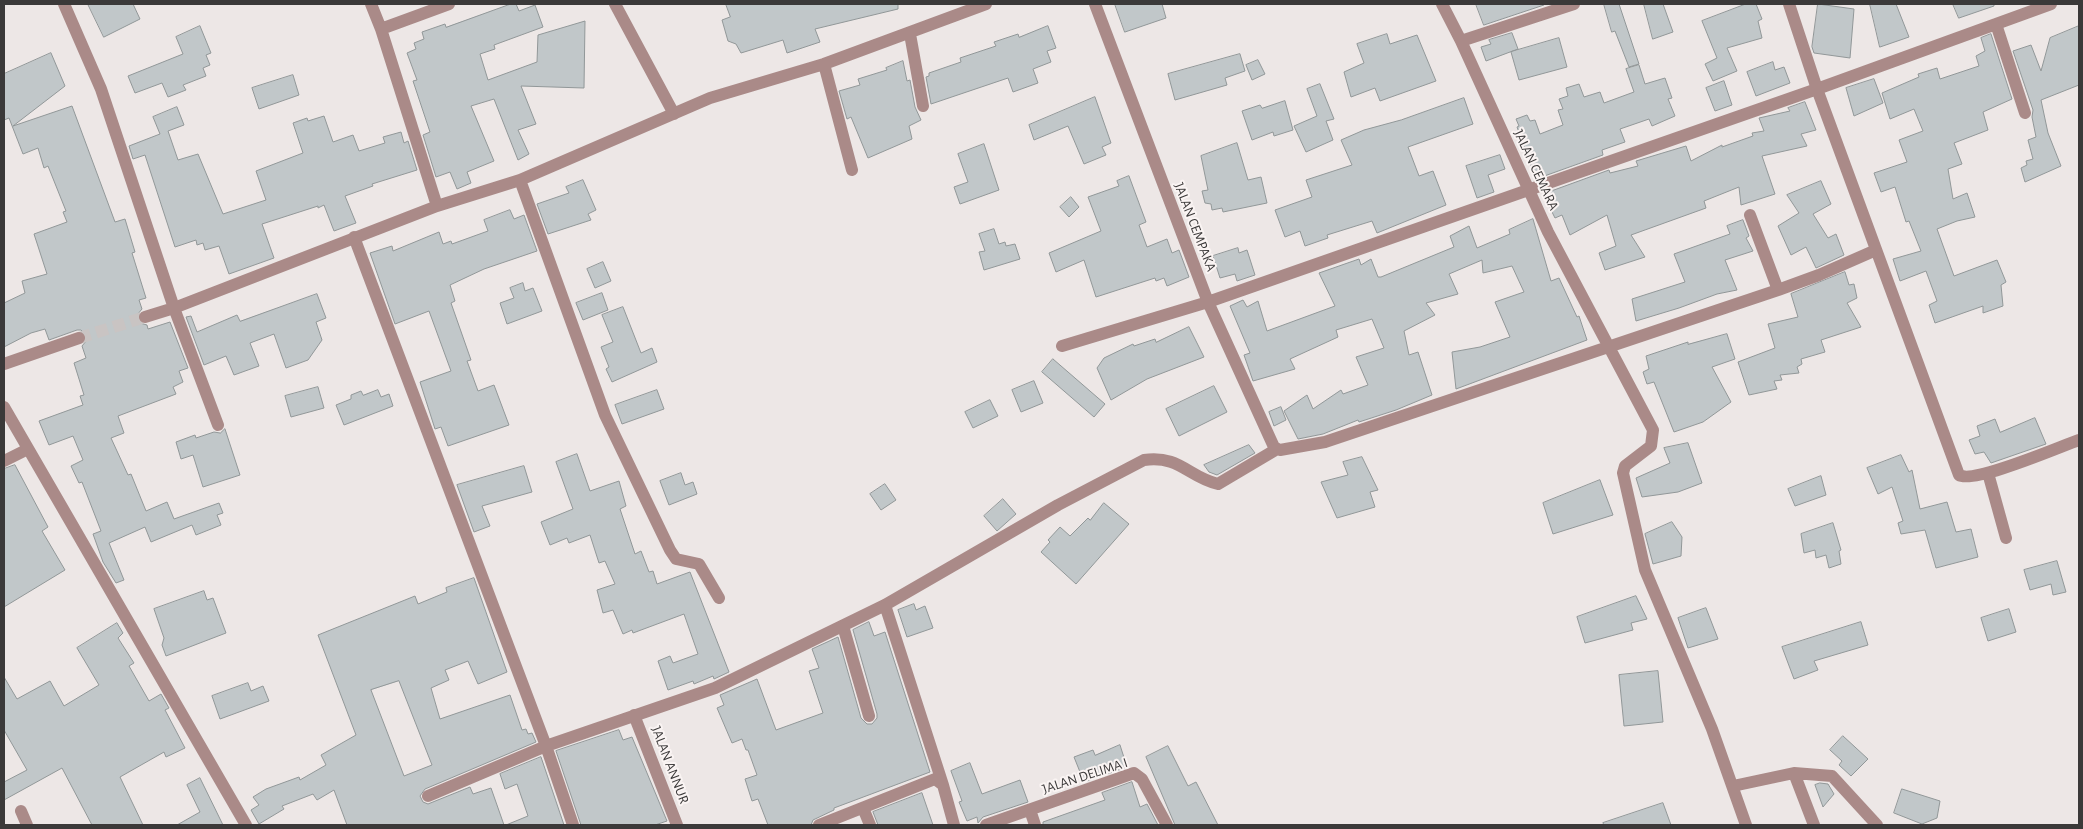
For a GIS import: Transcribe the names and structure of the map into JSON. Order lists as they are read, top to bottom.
{
  "streets": {
    "street": [
      "JALAN CEMARA",
      "JALAN CEMPAKA",
      "JALAN ANNUR",
      "JALAN DELIMA I"
    ]
  }
}
